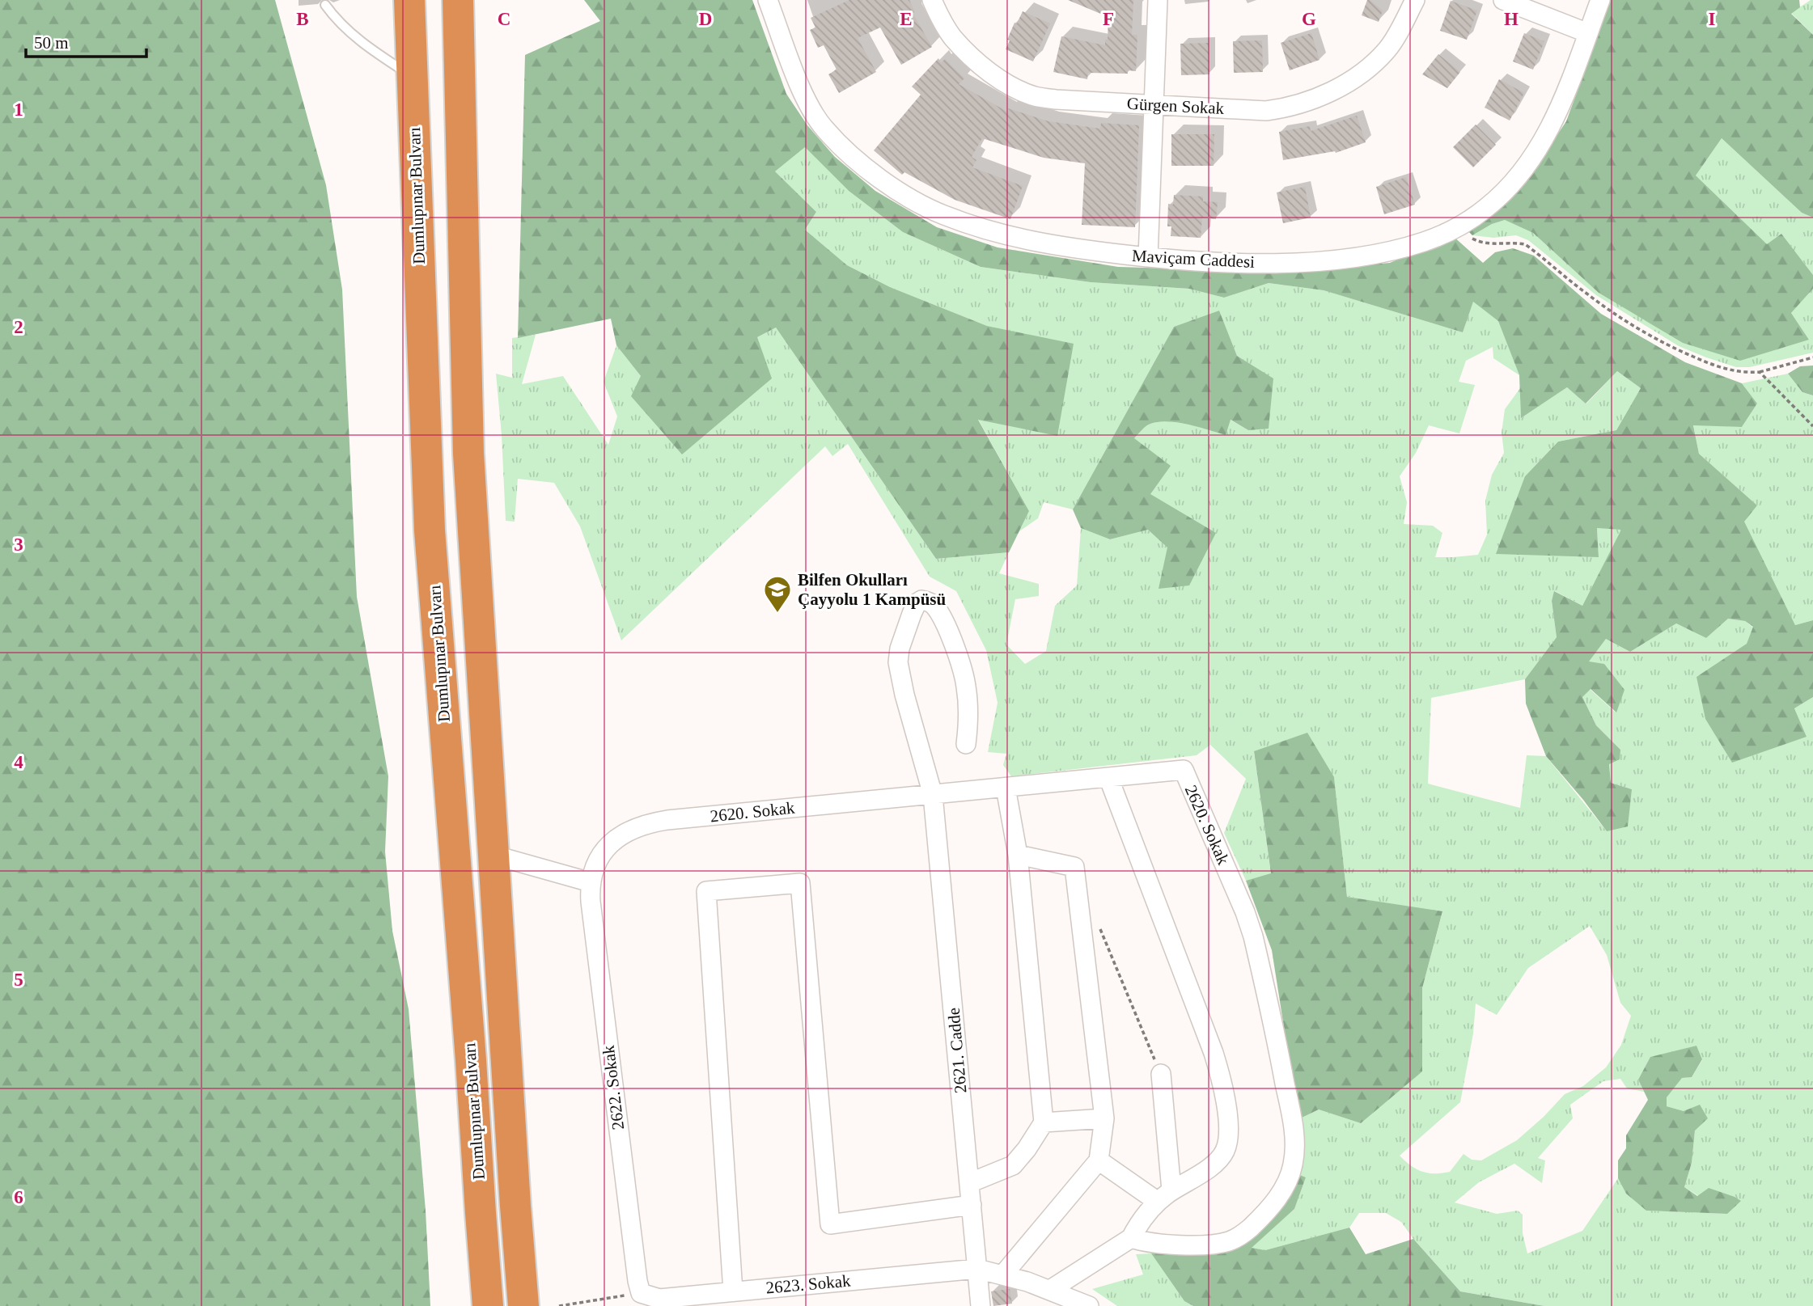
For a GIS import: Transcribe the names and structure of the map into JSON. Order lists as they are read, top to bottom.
{
  "streets": {
    "highway": ["Dumlupınar Bulvarı"],
    "street": [
      "Gürgen Sokak",
      "Maviçam Caddesi",
      "2620. Sokak",
      "2621. Cadde",
      "2622. Sokak",
      "2623. Sokak"
    ]
  },
  "crossings": [
    ["2620. Sokak", "2621. Cadde"],
    ["2620. Sokak", "2622. Sokak"],
    ["2621. Cadde", "2623. Sokak"],
    ["2622. Sokak", "2623. Sokak"]
  ],
  "places": {
    "school or university": ["Bilfen Okulları Çayyolu 1 Kampüsü"]
  },
  "scale_bar": "50 m",
  "grid": {
    "columns": [
      "B",
      "C",
      "D",
      "E",
      "F",
      "G",
      "H",
      "I"
    ],
    "rows": [
      "1",
      "2",
      "3",
      "4",
      "5",
      "6"
    ]
  }
}
